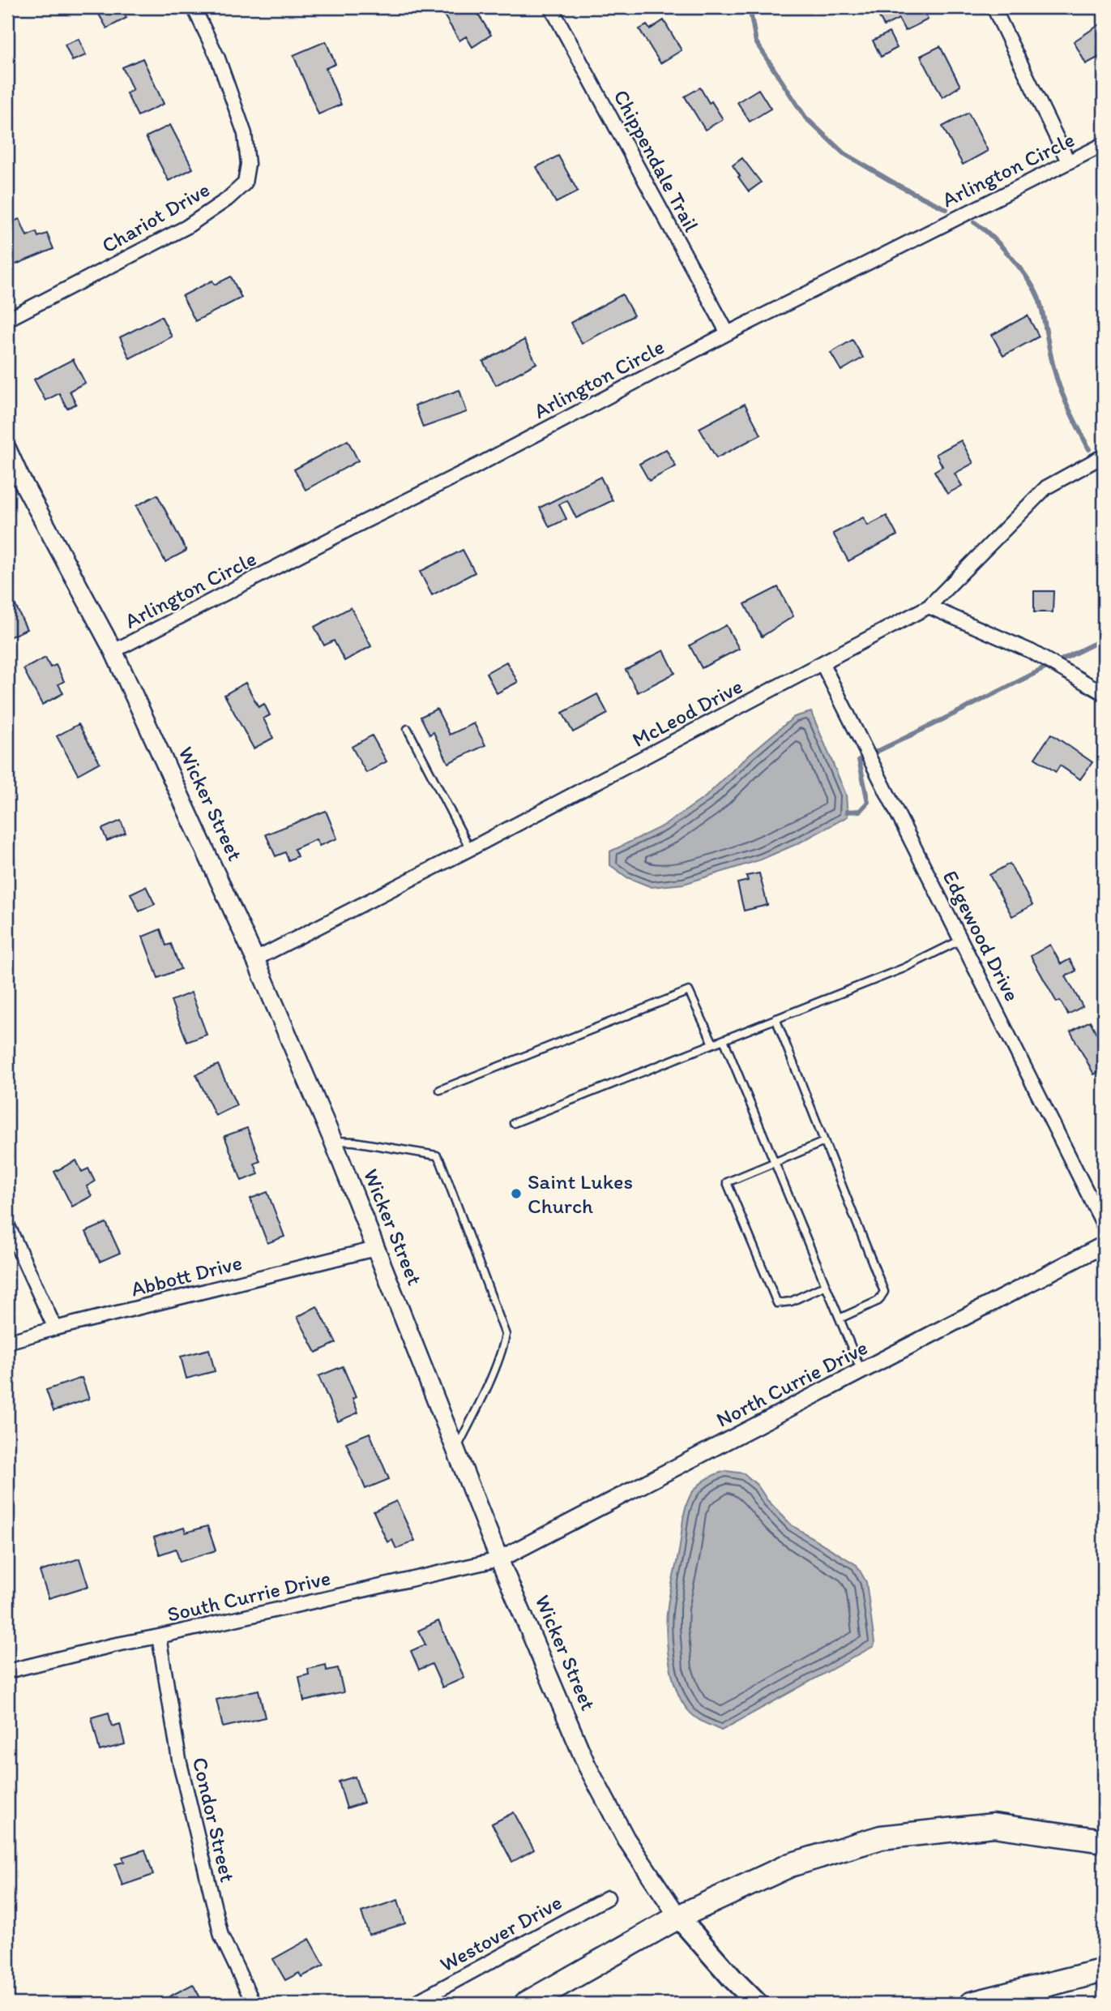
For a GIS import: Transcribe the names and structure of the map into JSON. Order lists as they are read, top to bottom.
{
  "streets": {
    "main road": ["Wicker Street"],
    "street": [
      "Chippendale Trail",
      "Arlington Circle",
      "Chariot Drive",
      "McLeod Drive",
      "Edgewood Drive",
      "Abbott Drive",
      "North Currie Drive",
      "South Currie Drive",
      "Condor Street",
      "Westover Drive"
    ]
  },
  "crossings": [
    ["Chippendale Trail", "Arlington Circle"],
    ["Arlington Circle", "Wicker Street"],
    ["McLeod Drive", "Wicker Street"],
    ["McLeod Drive", "Edgewood Drive"],
    ["Wicker Street", "Abbott Drive"],
    ["Wicker Street", "North Currie Drive"],
    ["Wicker Street", "South Currie Drive"],
    ["North Currie Drive", "South Currie Drive"],
    ["South Currie Drive", "Condor Street"]
  ],
  "places": ["Saint Lukes Church"]
}
